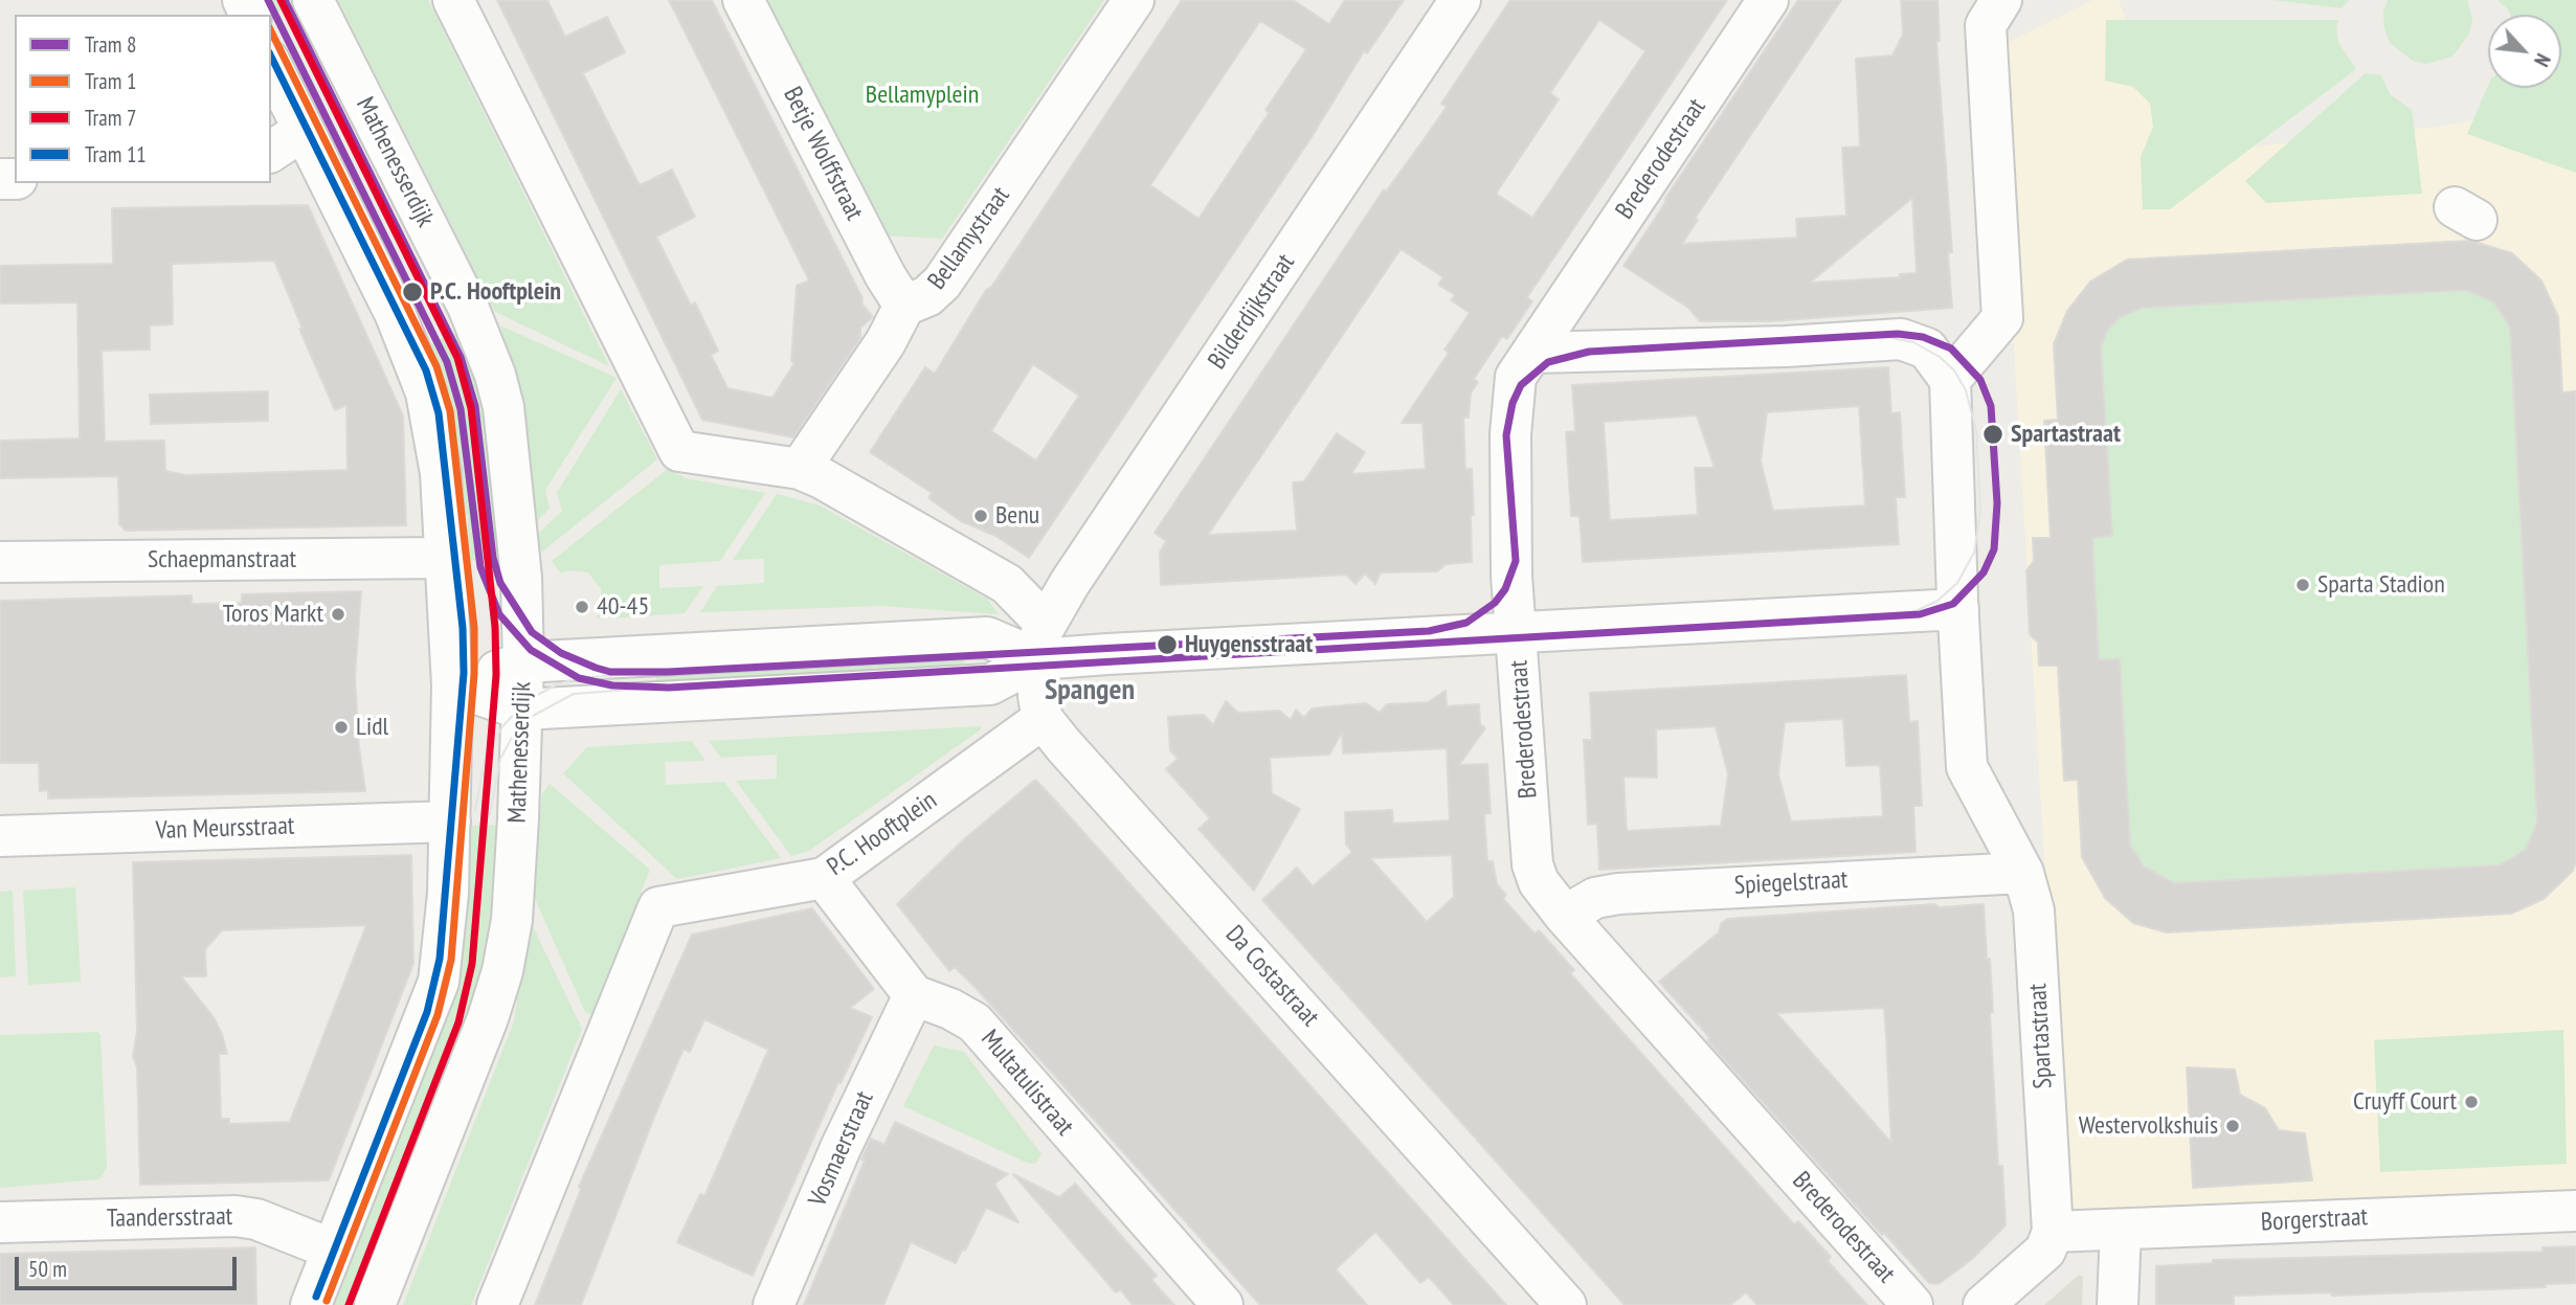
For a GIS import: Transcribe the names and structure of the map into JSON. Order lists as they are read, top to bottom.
{
  "streets": {
    "street": [
      "Betje Wolffstraat",
      "Brederodestraat",
      "Mathenesserdijk",
      "Bellamystraat",
      "Bilderdijkstraat",
      "Schaepmanstraat",
      "Van Meursstraat",
      "P.C. Hooftplein",
      "Spiegelstraat",
      "Da Costastraat",
      "Spartastraat",
      "Multatulistraat",
      "Vosmaerstraat",
      "Taandersstraat",
      "Borgerstraat"
    ]
  },
  "crossings": [
    ["Betje Wolffstraat", "Bellamystraat"],
    ["Brederodestraat", "Spiegelstraat"],
    ["P.C. Hooftplein", "Da Costastraat"],
    ["Spiegelstraat", "Spartastraat"],
    ["Spartastraat", "Borgerstraat"],
    ["Multatulistraat", "Vosmaerstraat"]
  ],
  "districts": ["Spangen"],
  "parks": ["Bellamyplein"],
  "places": [
    "P.C. Hooftplein",
    "Spartastraat",
    "Benu",
    "Sparta Stadion",
    "40-45",
    "Toros Markt",
    "Huygensstraat",
    "Lidl",
    "Cruyff Court",
    "Westervolkshuis"
  ],
  "lines": [
    "tram line 8",
    "tram line 7",
    "tram line 1",
    "tram line 11"
  ],
  "legend": [
    "Tram 8",
    "Tram 1",
    "Tram 7",
    "Tram 11"
  ],
  "scale_bar": "50 m",
  "north": "bottom right"
}
